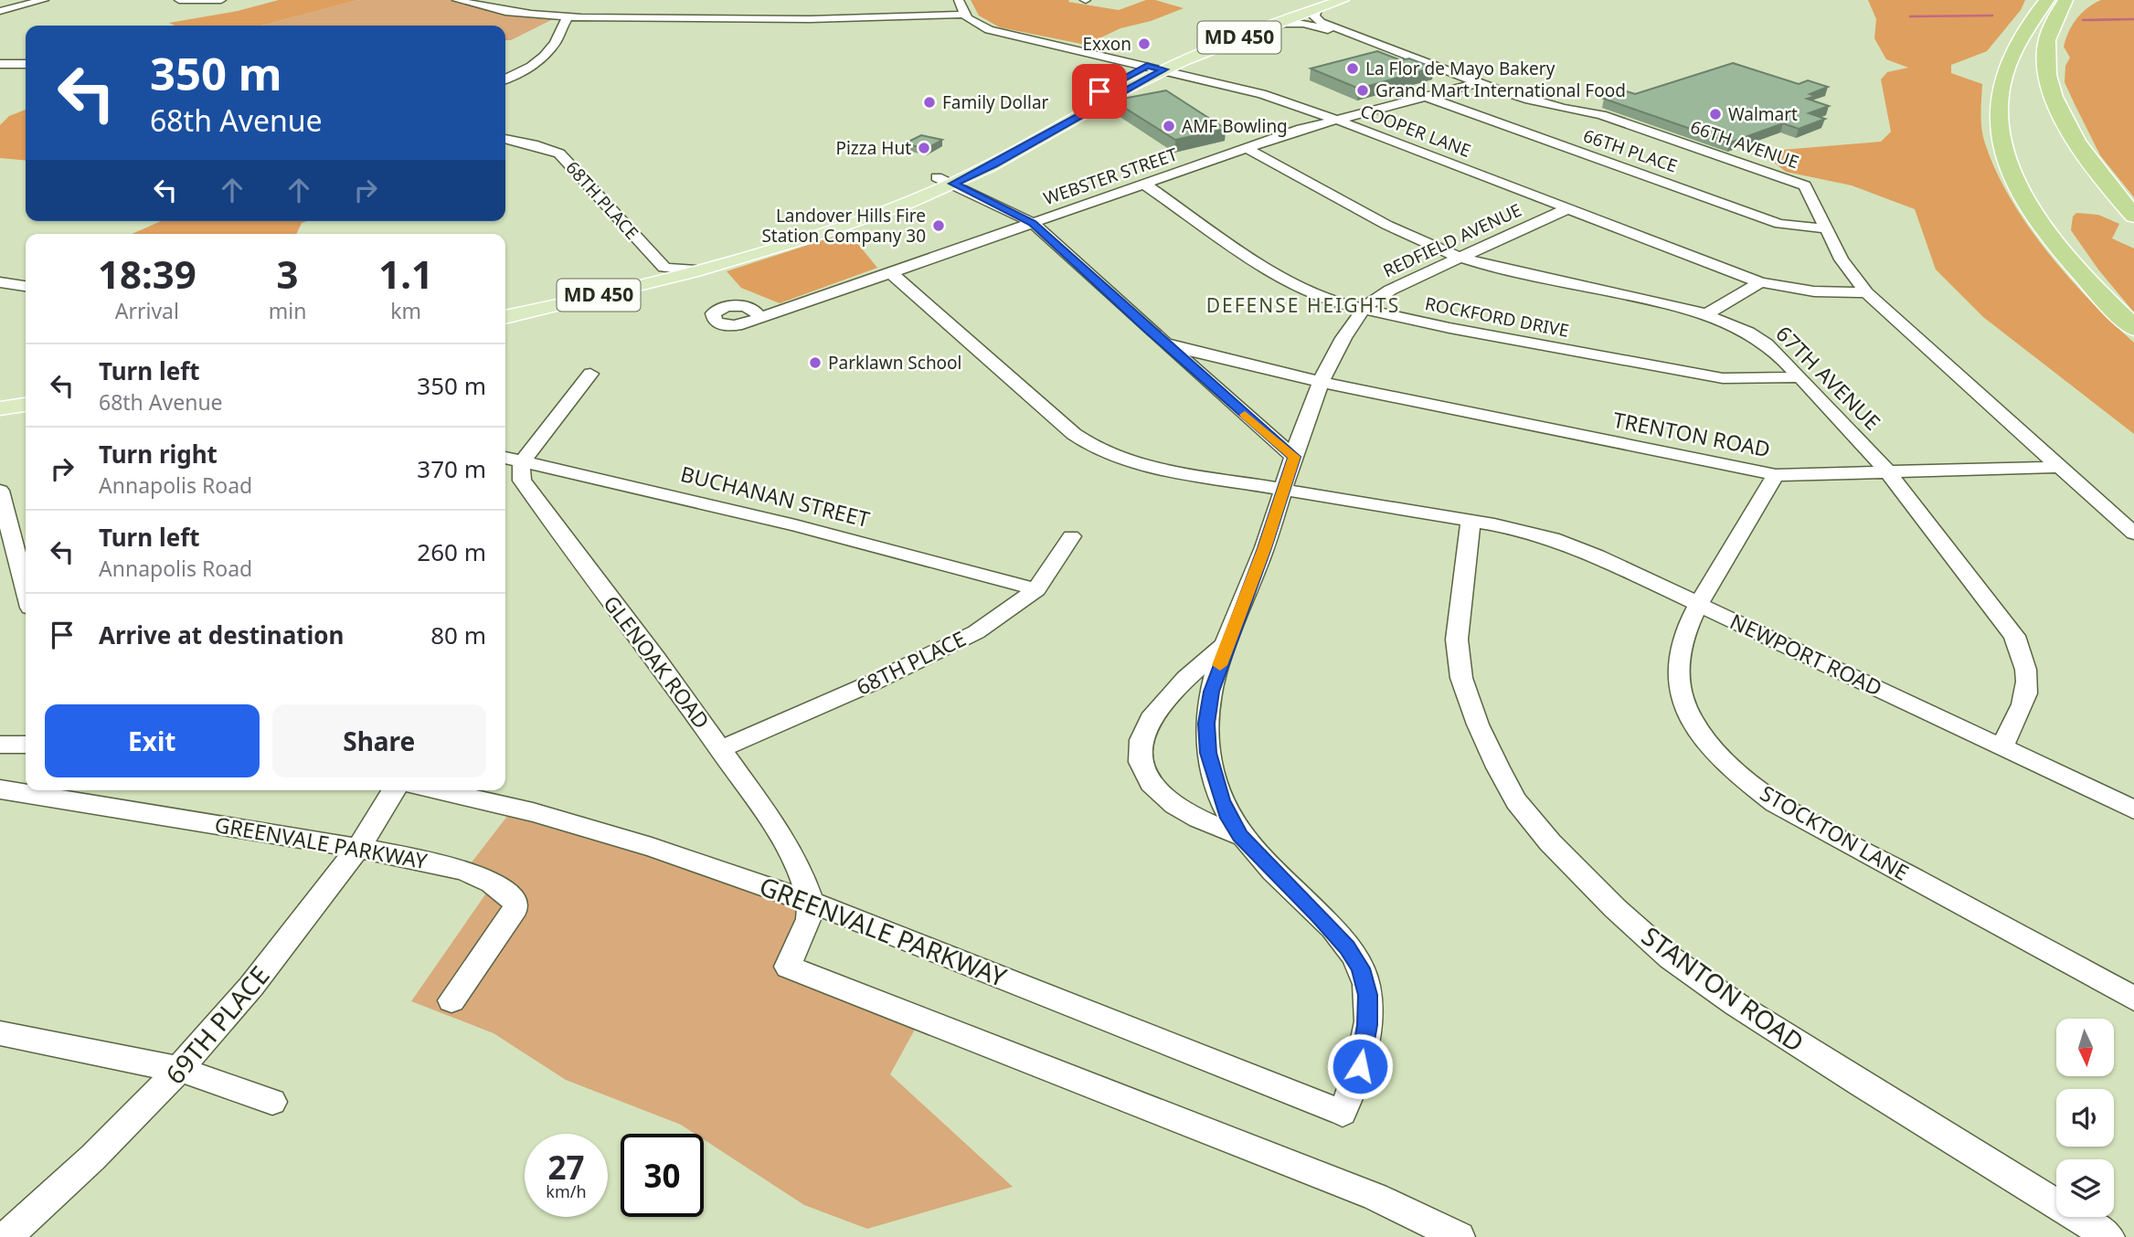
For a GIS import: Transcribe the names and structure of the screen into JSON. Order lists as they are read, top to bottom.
{
  "streets": {
    "main road": ["MD 450"],
    "street": [
      "COOPER LANE",
      "66TH AVENUE",
      "66TH PLACE",
      "WEBSTER STREET",
      "68TH PLACE",
      "REDFIELD AVENUE",
      "ROCKFORD DRIVE",
      "67TH AVENUE",
      "TRENTON ROAD",
      "BUCHANAN STREET",
      "NEWPORT ROAD",
      "GLENOAK ROAD",
      "STOCKTON LANE",
      "GREENVALE PARKWAY",
      "STANTON ROAD",
      "69TH PLACE"
    ]
  },
  "crossings": [
    ["MD 450", "COOPER LANE"],
    ["MD 450", "66TH AVENUE"],
    ["MD 450", "68TH PLACE"],
    ["COOPER LANE", "66TH AVENUE"],
    ["COOPER LANE", "WEBSTER STREET"],
    ["COOPER LANE", "REDFIELD AVENUE"],
    ["66TH AVENUE", "66TH PLACE"],
    ["66TH AVENUE", "WEBSTER STREET"],
    ["66TH AVENUE", "TRENTON ROAD"],
    ["66TH PLACE", "WEBSTER STREET"],
    ["WEBSTER STREET", "ROCKFORD DRIVE"],
    ["WEBSTER STREET", "67TH AVENUE"],
    ["68TH PLACE", "BUCHANAN STREET"],
    ["68TH PLACE", "GLENOAK ROAD"],
    ["REDFIELD AVENUE", "ROCKFORD DRIVE"],
    ["REDFIELD AVENUE", "67TH AVENUE"],
    ["REDFIELD AVENUE", "TRENTON ROAD"],
    ["REDFIELD AVENUE", "NEWPORT ROAD"],
    ["REDFIELD AVENUE", "GREENVALE PARKWAY"],
    ["ROCKFORD DRIVE", "67TH AVENUE"],
    ["67TH AVENUE", "TRENTON ROAD"],
    ["67TH AVENUE", "NEWPORT ROAD"],
    ["TRENTON ROAD", "STOCKTON LANE"],
    ["BUCHANAN STREET", "GLENOAK ROAD"],
    ["NEWPORT ROAD", "STOCKTON LANE"],
    ["NEWPORT ROAD", "STANTON ROAD"],
    ["GLENOAK ROAD", "GREENVALE PARKWAY"],
    ["GREENVALE PARKWAY", "69TH PLACE"]
  ],
  "districts": ["DEFENSE HEIGHTS"],
  "places": [
    "Exxon",
    "La Flor de Mayo Bakery",
    "Grand Mart International Food",
    "Family Dollar",
    "Walmart",
    "AMF Bowling",
    "Pizza Hut",
    "Landover Hills Fire Station Company 30",
    "Parklawn School"
  ],
  "north": "bottom",
  "page": {
    "turn": ["350 m", "68th Avenue"],
    "eta": [
      "18:39",
      "Arrival",
      "3",
      "min",
      "1.1",
      "km"
    ],
    "list": [
      {
        "name": "Turn left",
        "note": "68th Avenue",
        "value": "350 m"
      },
      {
        "name": "Turn right",
        "note": "Annapolis Road",
        "value": "370 m"
      },
      {
        "name": "Turn left",
        "note": "Annapolis Road",
        "value": "260 m"
      },
      {
        "name": "Arrive at destination",
        "value": "80 m"
      }
    ],
    "buttons": ["Exit", "Share"],
    "speed": "27 km/h",
    "limit": "30"
  }
}
